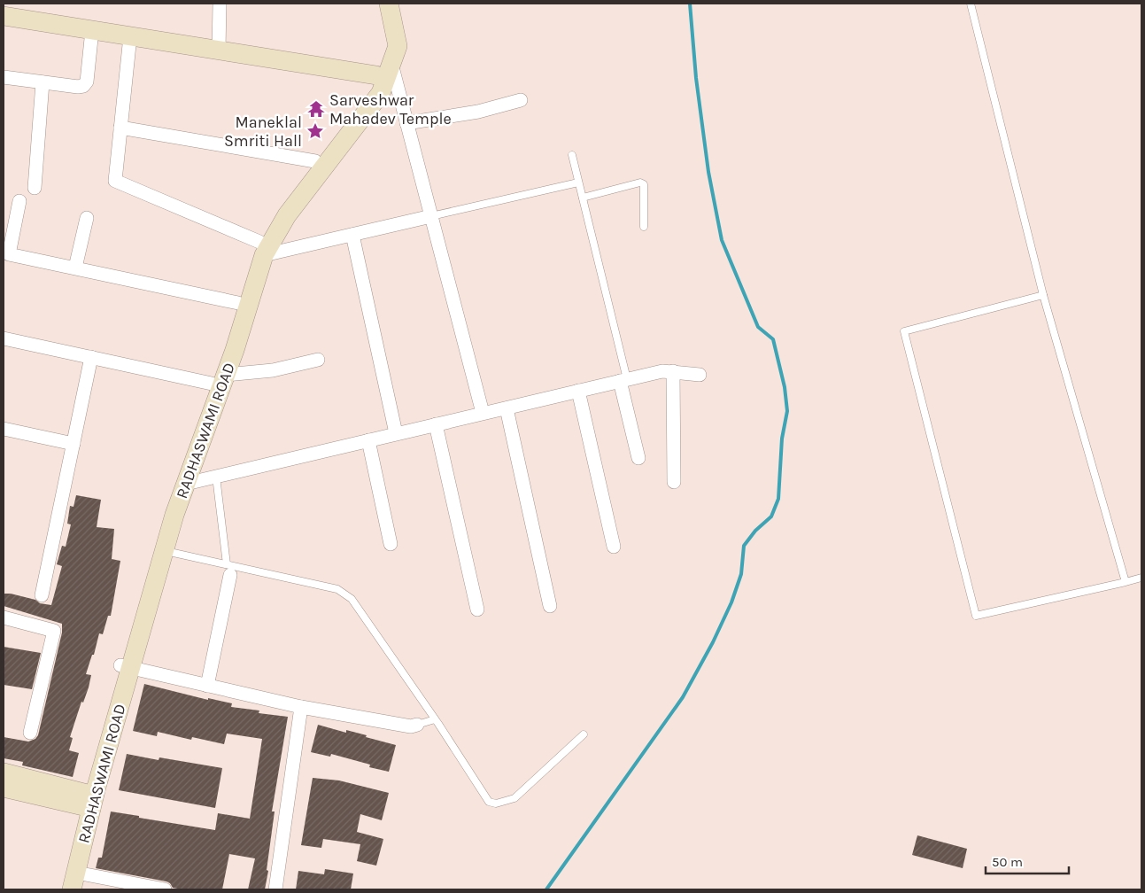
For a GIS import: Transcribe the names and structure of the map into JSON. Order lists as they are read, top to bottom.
{
  "streets": {
    "street": ["RADHASWAMI ROAD"]
  },
  "places": {
    "temple": ["Sarveshwar Mahadev Temple"],
    "place": ["Maneklal Smriti Hall"]
  },
  "scale_bar": "50 m"
}
